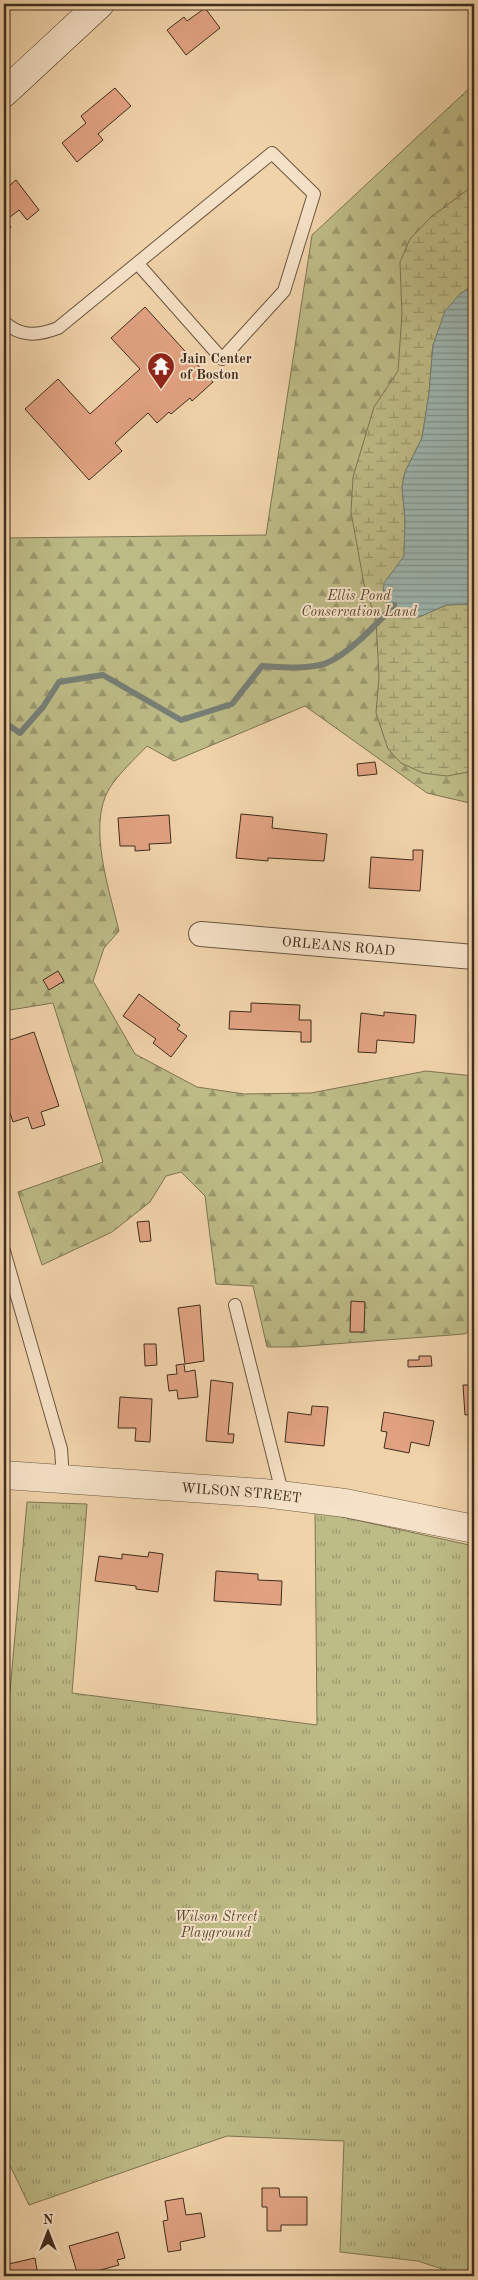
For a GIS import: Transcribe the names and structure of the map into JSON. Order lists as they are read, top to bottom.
{
  "streets": {
    "street": ["ORLEANS ROAD", "WILSON STREET"]
  },
  "parks": ["Ellis Pond Conservation Land", "Wilson Street Playground"],
  "places": {
    "temple": ["Jain Center of Boston"]
  },
  "north": "top"
}
